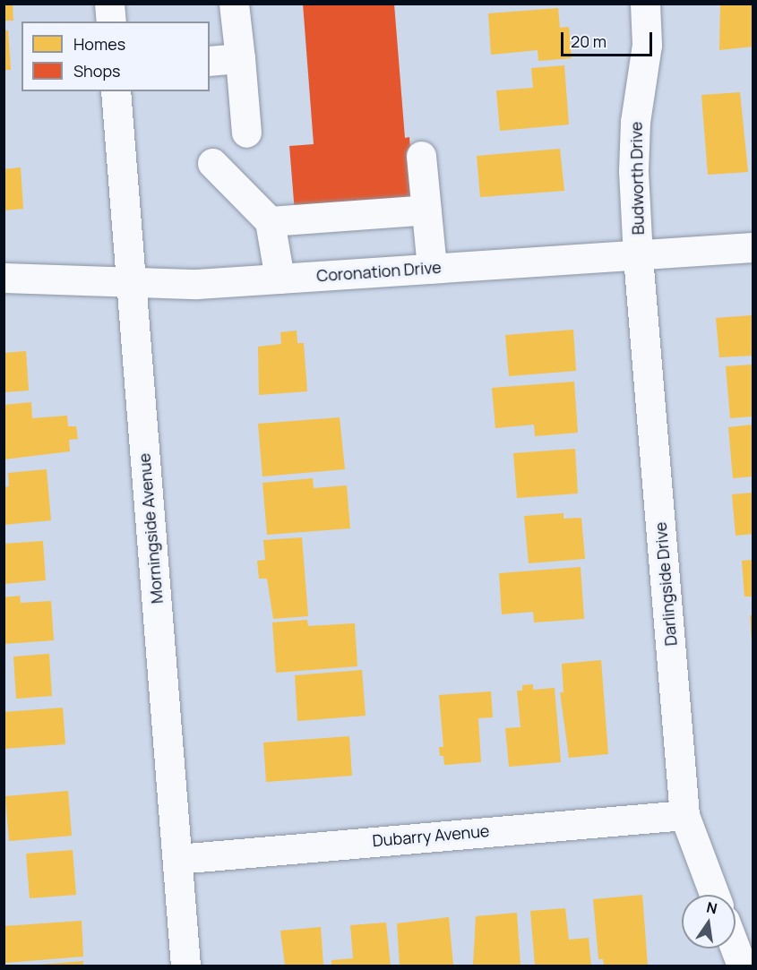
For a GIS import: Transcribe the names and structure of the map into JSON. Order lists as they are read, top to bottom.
{
  "streets": {
    "street": [
      "Budworth Drive",
      "Coronation Drive",
      "Morningside Avenue",
      "Darlingside Drive",
      "Dubarry Avenue"
    ]
  },
  "crossings": [
    ["Budworth Drive", "Coronation Drive"],
    ["Budworth Drive", "Darlingside Drive"],
    ["Coronation Drive", "Morningside Avenue"],
    ["Coronation Drive", "Darlingside Drive"],
    ["Morningside Avenue", "Dubarry Avenue"],
    ["Darlingside Drive", "Dubarry Avenue"]
  ],
  "legend": ["Homes", "Shops"],
  "scale_bar": "20 m",
  "north": "top"
}
